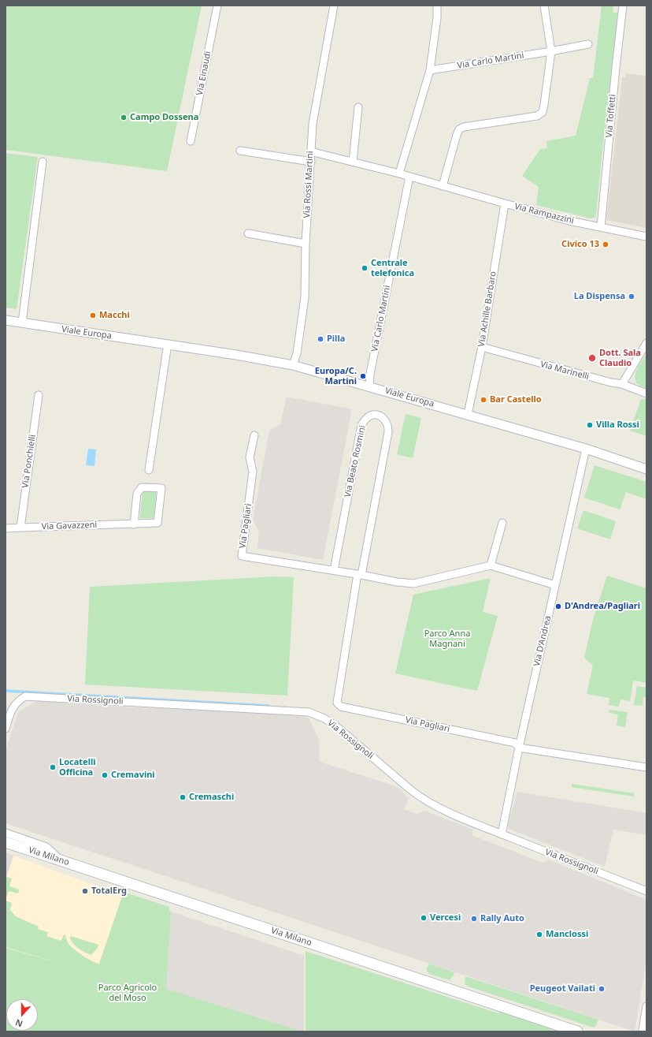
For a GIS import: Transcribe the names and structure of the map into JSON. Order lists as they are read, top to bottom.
{
  "streets": {
    "main road": ["Via Milano"],
    "street": [
      "Via Carlo Martini",
      "Via Einaudi",
      "Via Toffetti",
      "Via Rossi Martini",
      "Via Rampazzini",
      "Via Achille Barbaro",
      "Viale Europa",
      "Via Marinelli",
      "Via Ponchielli",
      "Via Beato Rosmini",
      "Via Gavazzeni",
      "Via Pagliari",
      "Via D'Andrea",
      "Via Rossignoli"
    ]
  },
  "crossings": [
    ["Via Carlo Martini", "Via Rampazzini"],
    ["Via Carlo Martini", "Viale Europa"],
    ["Via Toffetti", "Via Rampazzini"],
    ["Via Rossi Martini", "Via Rampazzini"],
    ["Via Rossi Martini", "Viale Europa"],
    ["Via Rampazzini", "Via Achille Barbaro"],
    ["Via Achille Barbaro", "Viale Europa"],
    ["Via Achille Barbaro", "Via Marinelli"],
    ["Viale Europa", "Via D'Andrea"],
    ["Via Ponchielli", "Via Gavazzeni"],
    ["Via Beato Rosmini", "Via Pagliari"],
    ["Via Pagliari", "Via D'Andrea"],
    ["Via D'Andrea", "Via Rossignoli"]
  ],
  "parks": ["Parco Anna Magnani", "Parco Agricolo del Moso"],
  "places": [
    "Campo Dossena",
    "Civico 13",
    "Centrale telefonica",
    "La Dispensa",
    "Macchi",
    "Pilla",
    "Dott. Sala Claudio",
    "Europa/C. Martini",
    "Bar Castello",
    "Villa Rossi",
    "D'Andrea/Pagliari",
    "Locatelli Officina",
    "Cremavini",
    "Cremaschi",
    "TotalErg",
    "Vercesi",
    "Rally Auto",
    "Manclossi",
    "Peugeot Vailati"
  ],
  "north": "bottom"
}
